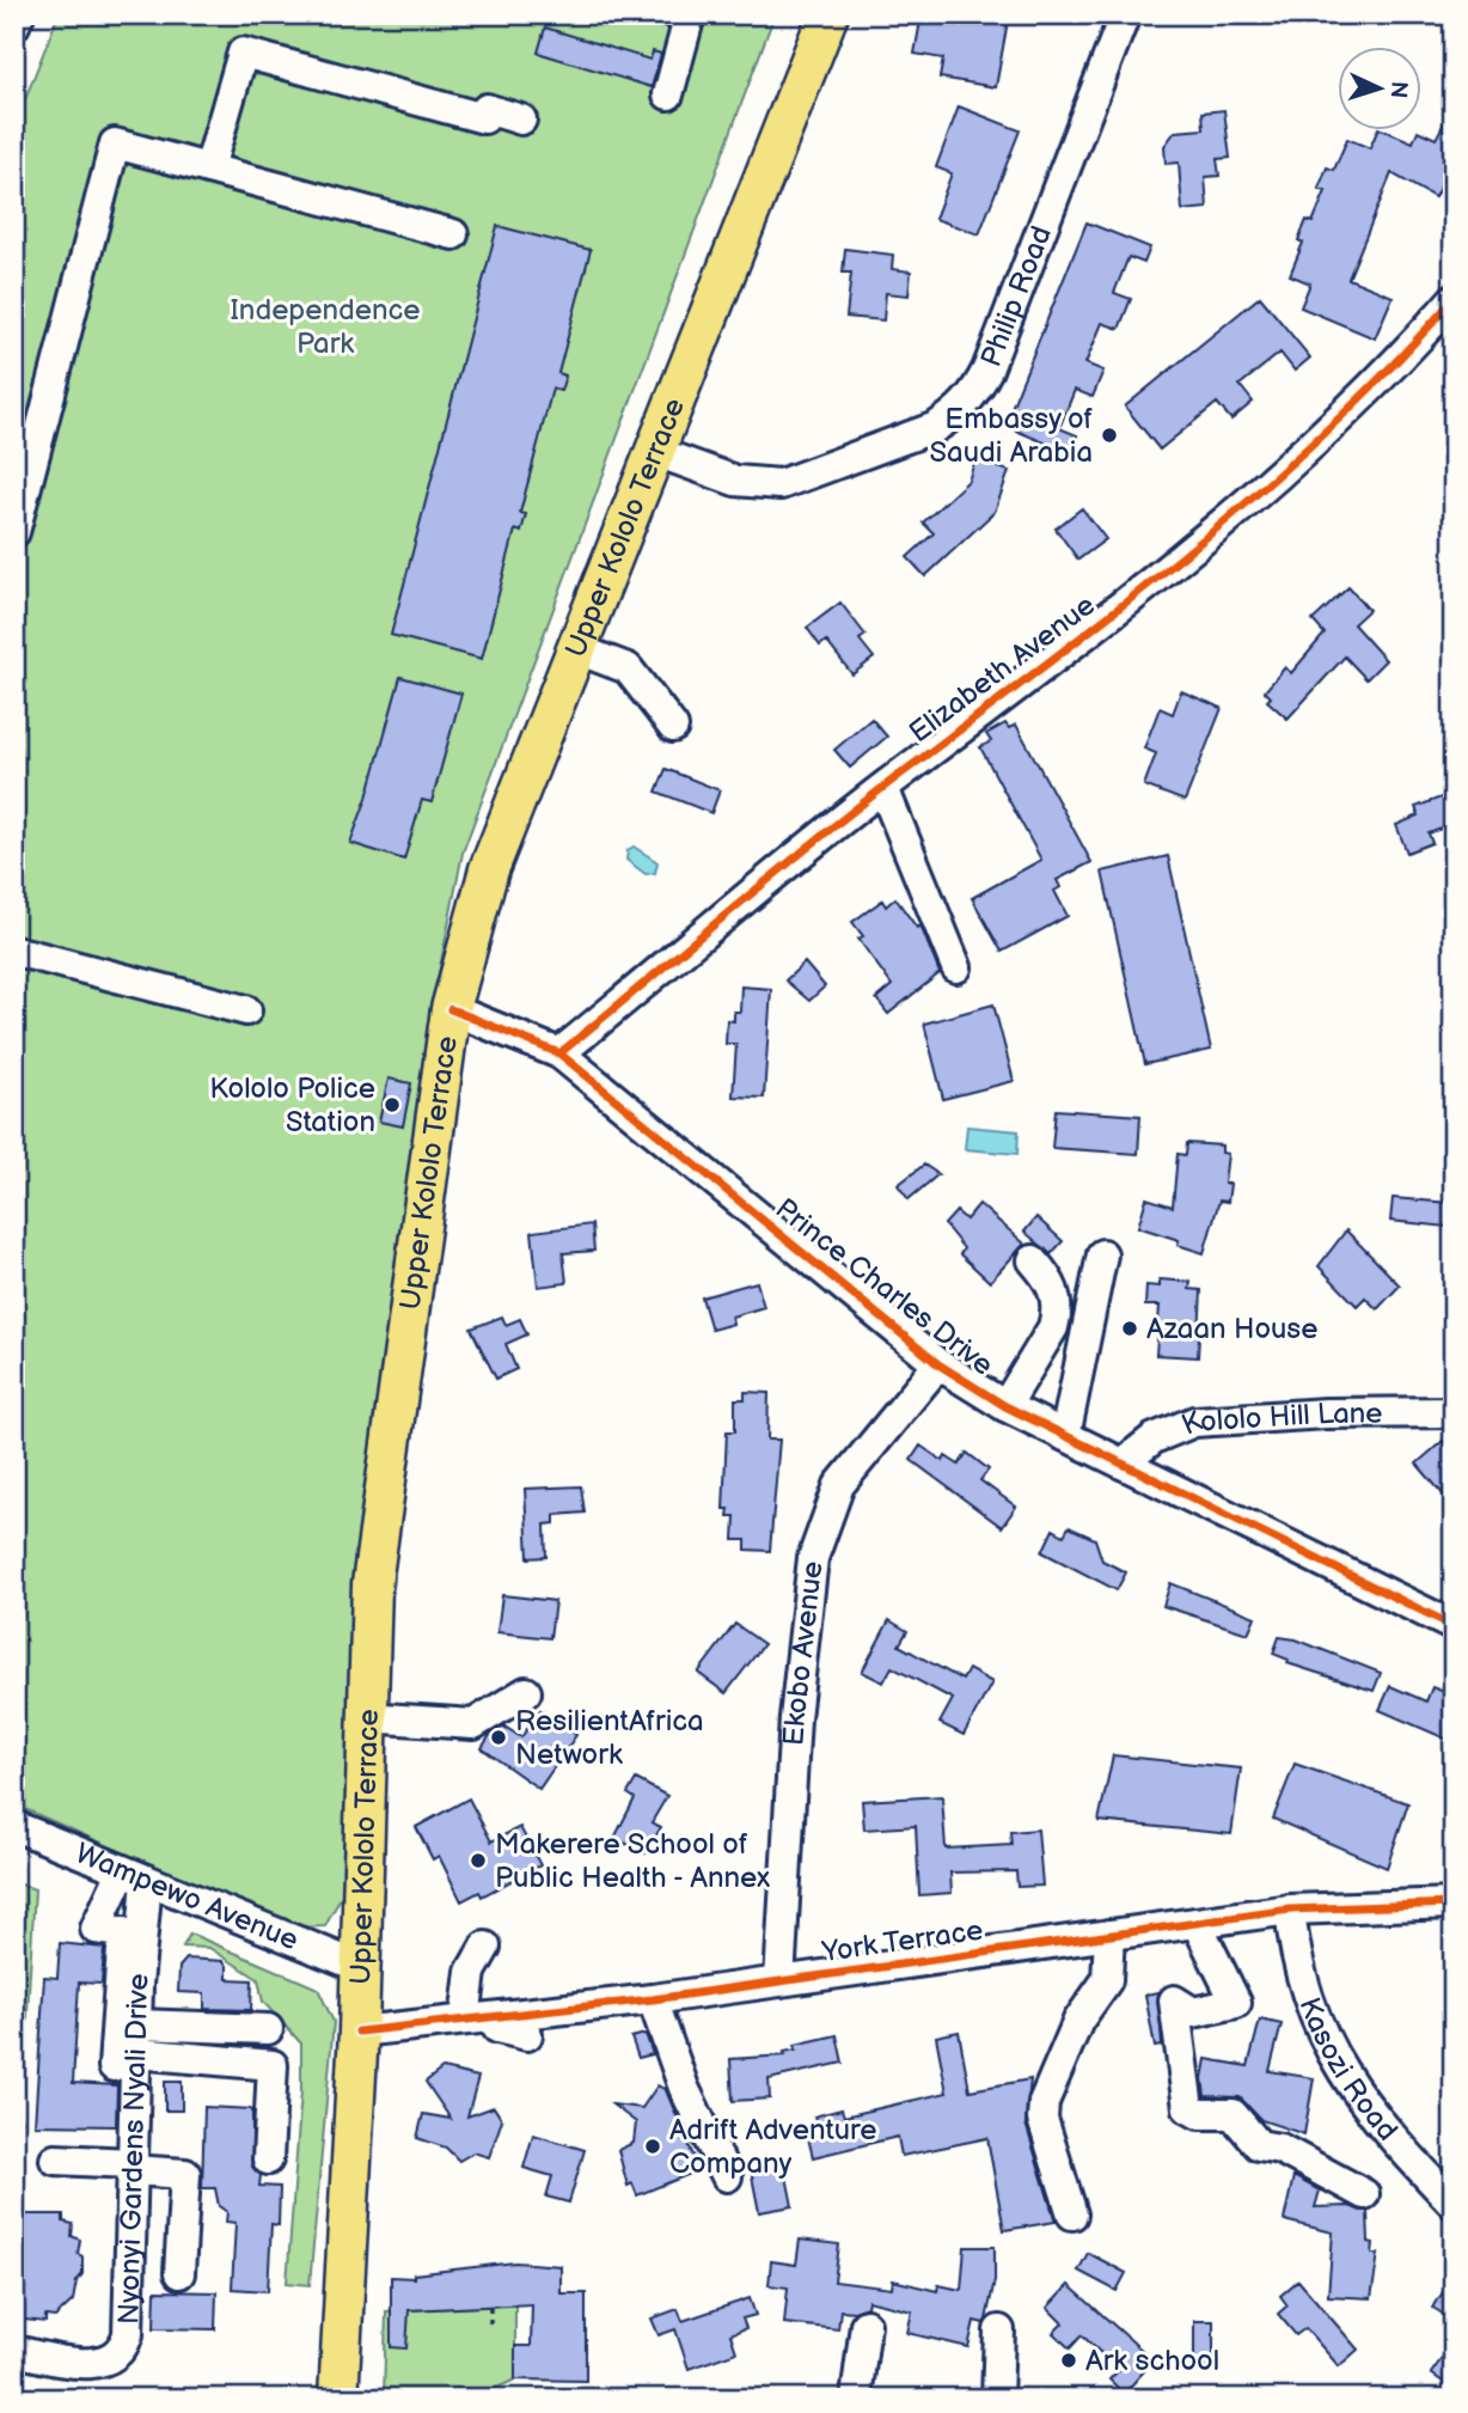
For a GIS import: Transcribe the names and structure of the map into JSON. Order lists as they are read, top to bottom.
{
  "streets": {
    "main road": ["Upper Kololo Terrace"],
    "street": [
      "Philip Road",
      "Elizabeth Avenue",
      "Prince Charles Drive",
      "Kololo Hill Lane",
      "Ekobo Avenue",
      "Wampewo Avenue",
      "York Terrace",
      "Kasozi Road",
      "Nyonyi Gardens Nyali Drive"
    ]
  },
  "crossings": [
    ["Philip Road", "Upper Kololo Terrace"],
    ["Upper Kololo Terrace", "Prince Charles Drive"],
    ["Upper Kololo Terrace", "Wampewo Avenue"],
    ["Upper Kololo Terrace", "York Terrace"],
    ["Elizabeth Avenue", "Prince Charles Drive"],
    ["Prince Charles Drive", "Kololo Hill Lane"],
    ["Prince Charles Drive", "Ekobo Avenue"],
    ["Ekobo Avenue", "York Terrace"],
    ["Wampewo Avenue", "Nyonyi Gardens Nyali Drive"],
    ["York Terrace", "Kasozi Road"]
  ],
  "parks": ["Independence Park"],
  "places": [
    "Embassy of Saudi Arabia",
    "Kololo Police Station",
    "Azaan House",
    "ResilientAfrica Network",
    "Makerere School of Public Health - Annex",
    "Adrift Adventure Company",
    "Ark school"
  ],
  "north": "right"
}
